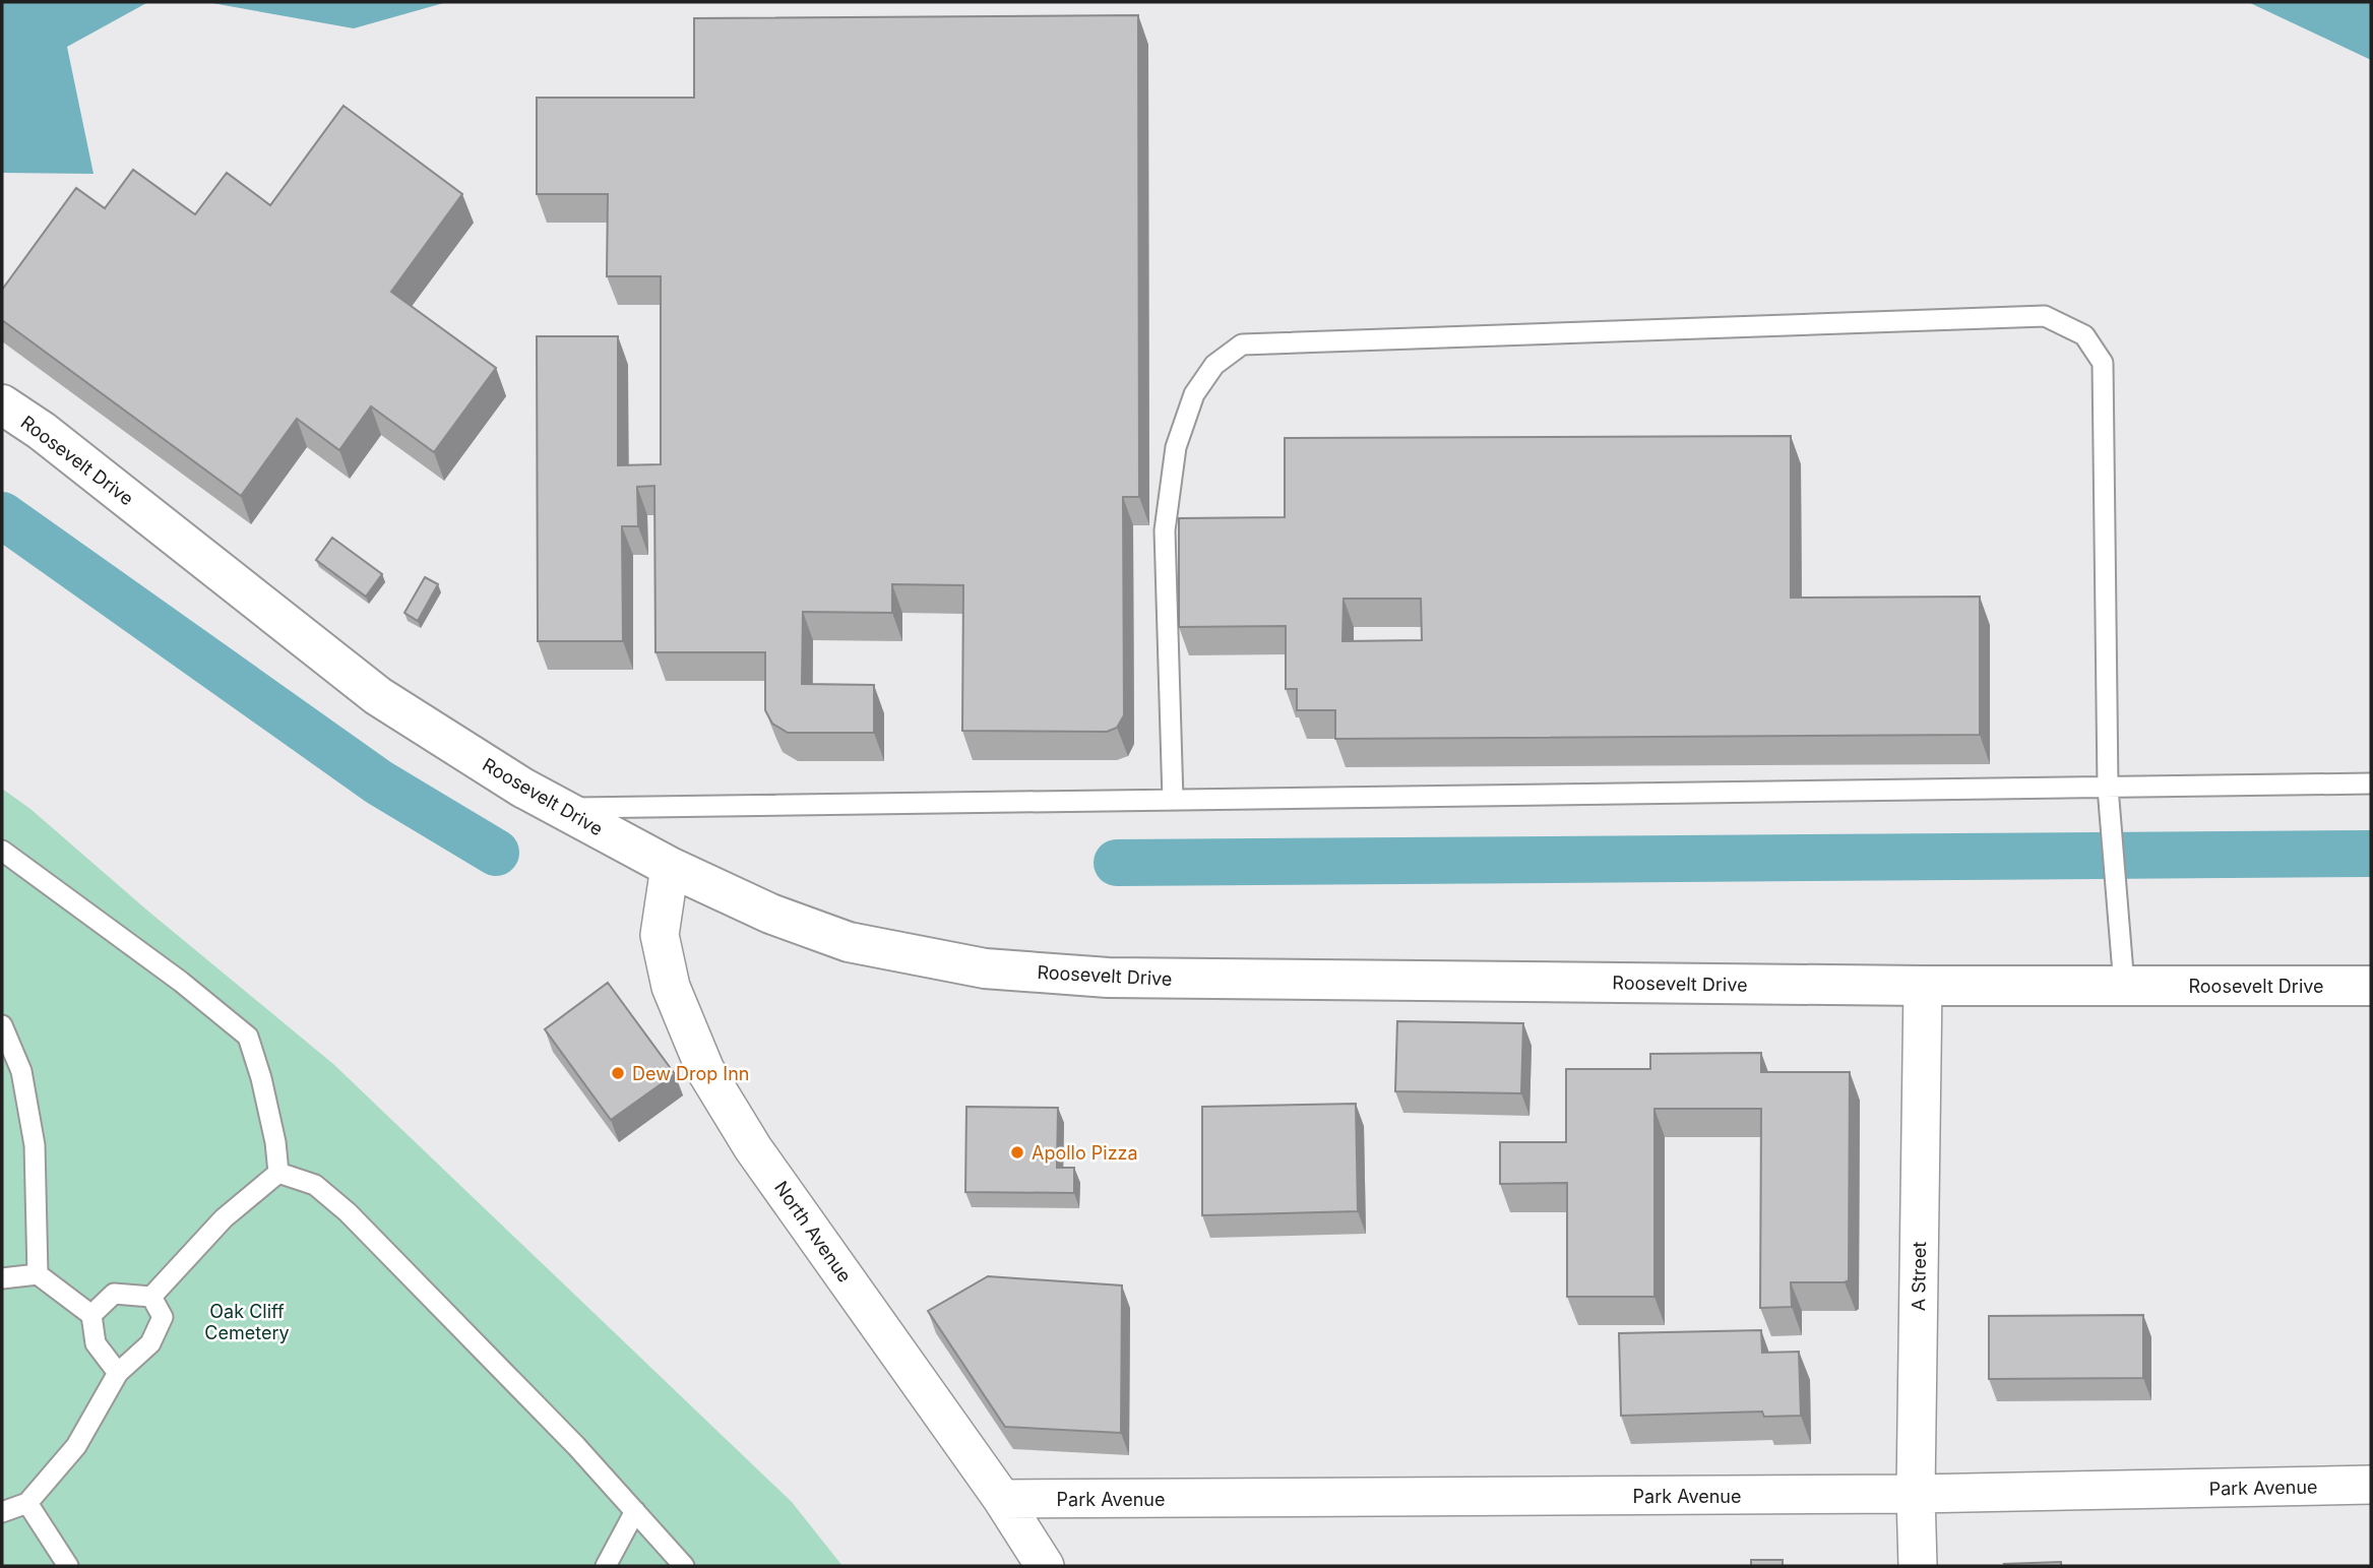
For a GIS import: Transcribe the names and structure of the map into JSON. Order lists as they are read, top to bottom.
{
  "streets": {
    "main road": ["Roosevelt Drive"],
    "street": ["North Avenue", "A Street", "Park Avenue"]
  },
  "crossings": [
    ["Roosevelt Drive", "North Avenue"],
    ["Roosevelt Drive", "A Street"],
    ["North Avenue", "Park Avenue"],
    ["A Street", "Park Avenue"]
  ],
  "parks": ["Oak Cliff Cemetery"],
  "places": ["Dew Drop Inn", "Apollo Pizza"]
}
